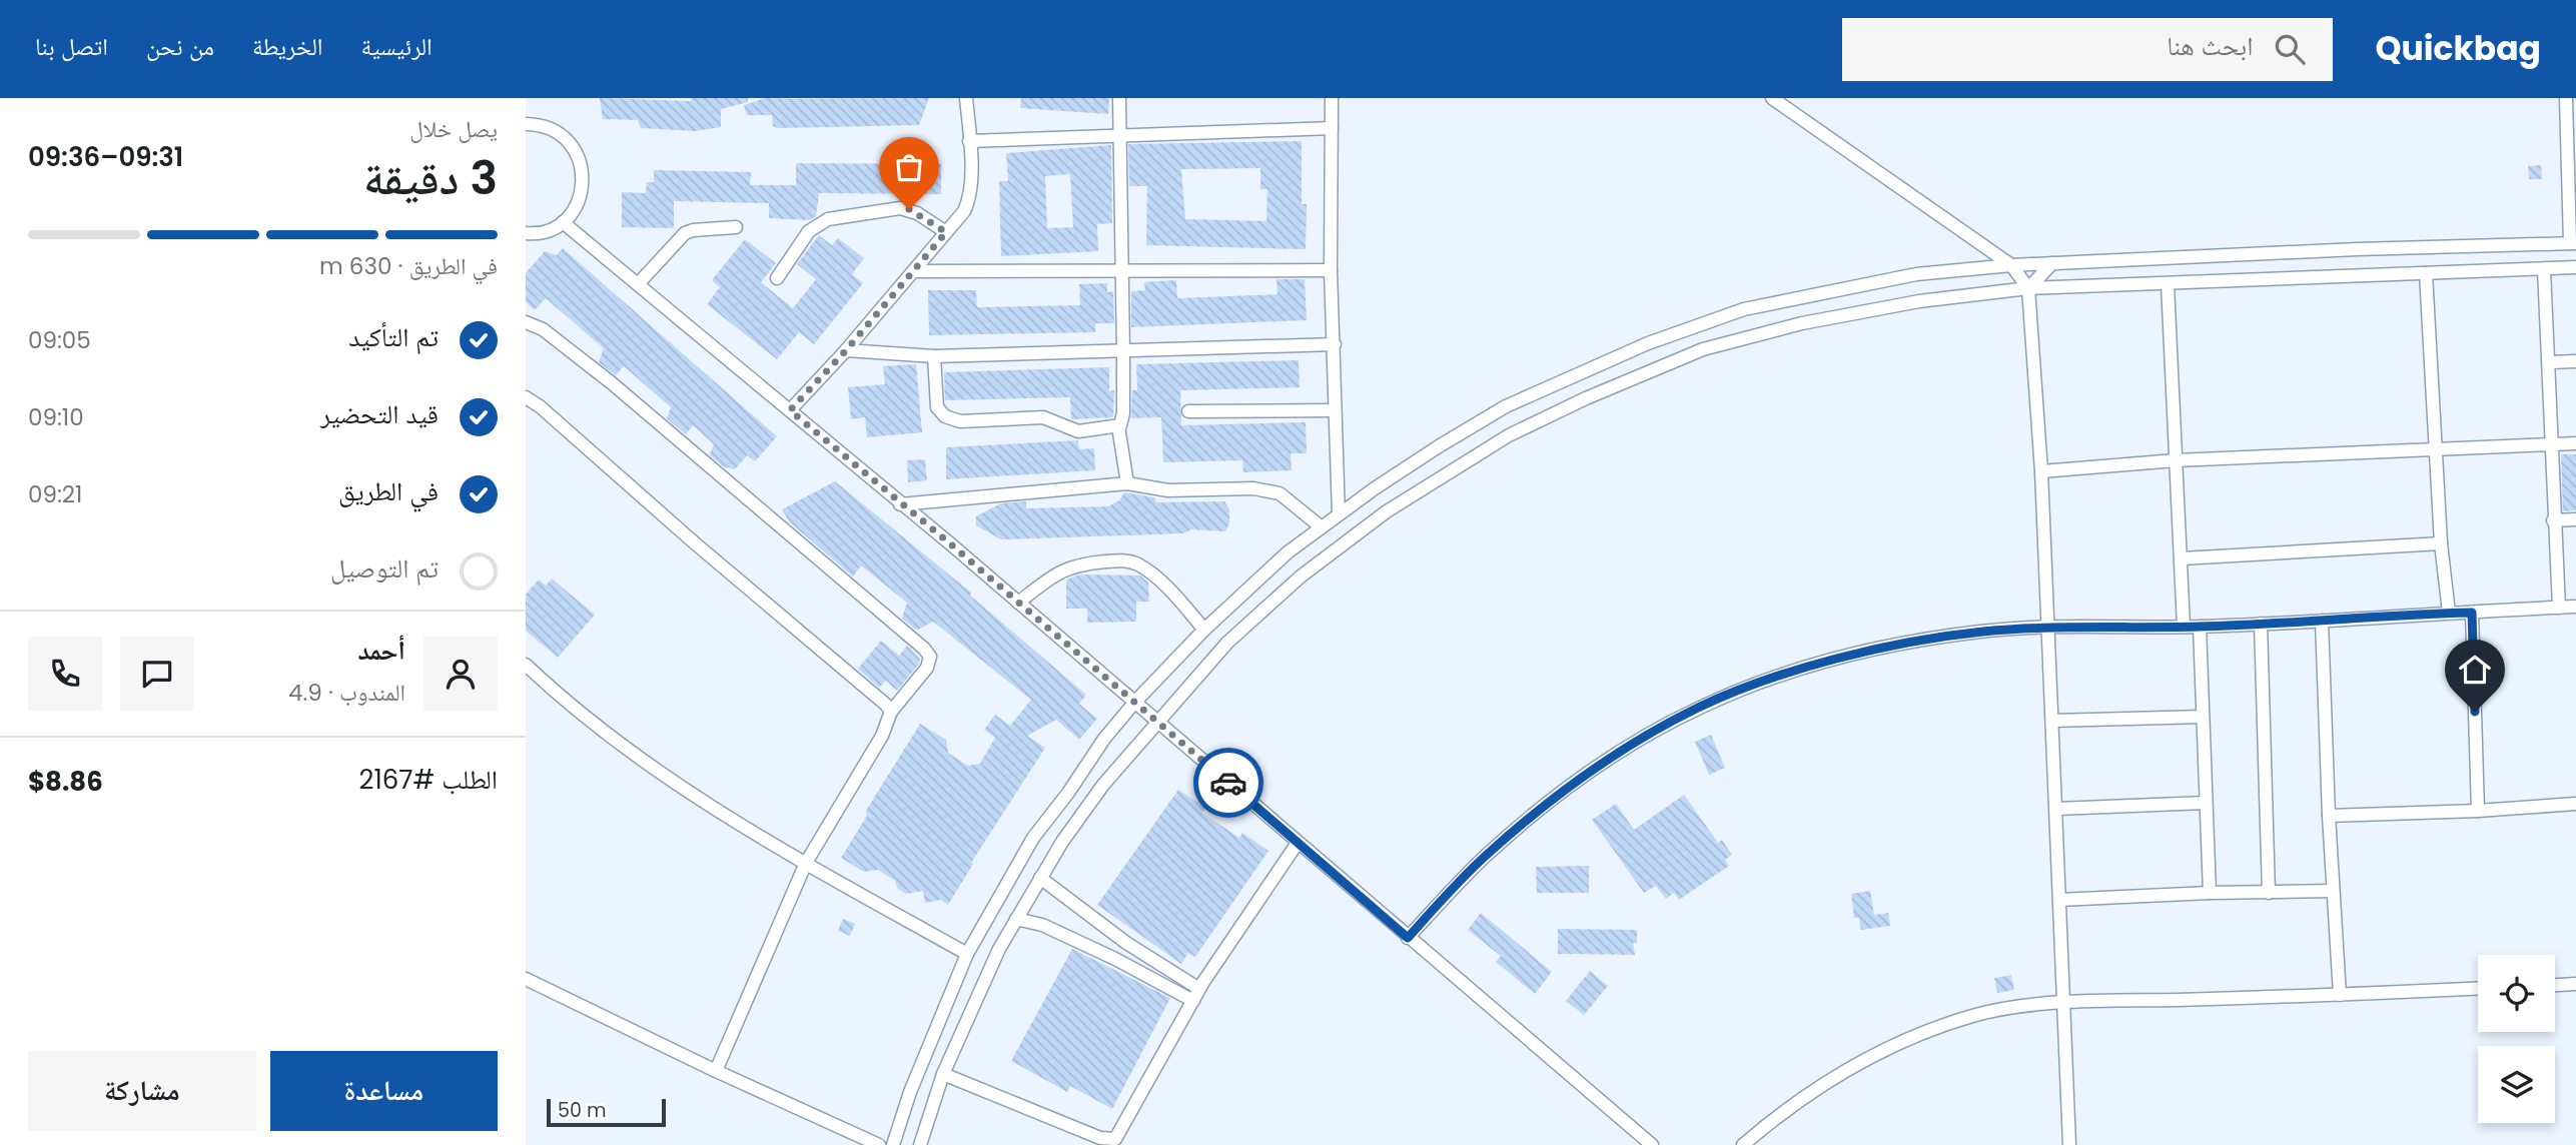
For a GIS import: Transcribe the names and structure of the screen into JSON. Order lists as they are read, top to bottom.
{
  "scale_bar": "50 m",
  "page": {
    "header": "Quickbag",
    "search": "ابحث هنا",
    "nav": [
      "الرئيسية",
      "الخريطة",
      "من نحن",
      "اتصل بنا"
    ],
    "heading": ["3 دقيقة", "يصل خلال", "09:31–09:36"],
    "panel": [
      "أحمد",
      "المندوب · 4.9",
      "الطلب #2167",
      "$8.86"
    ],
    "bar": "في الطريق · 630 m",
    "list": [
      ["تم التأكيد", "09:05"],
      ["قيد التحضير", "09:10"],
      ["في الطريق", "09:21"],
      "تم التوصيل"
    ],
    "buttons": ["مساعدة", "مشاركة"],
    "scale": "50 m"
  }
}
